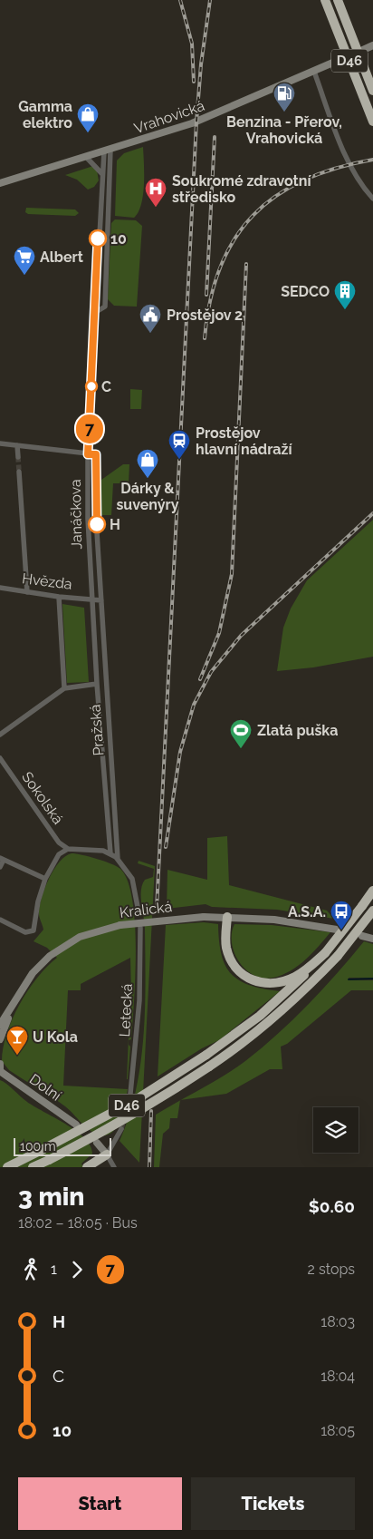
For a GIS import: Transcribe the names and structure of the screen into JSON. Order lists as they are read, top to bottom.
{
  "streets": {
    "highway": ["D46"],
    "main road": ["Vrahovická", "Kralická", "Dolní"],
    "street": [
      "Janáčkova",
      "Hvězda",
      "Pražská",
      "Sokolská",
      "Letecká"
    ]
  },
  "crossings": [
    ["Vrahovická", "Janáčkova"],
    ["Janáčkova", "Hvězda"],
    ["Janáčkova", "Pražská"],
    ["Hvězda", "Pražská"]
  ],
  "places": {
    "fuel station": ["Benzina - Přerov, Vrahovická"],
    "shop": ["Gamma elektro", "Dárky & suvenýry"],
    "hospital": ["Soukromé zdravotní středisko"],
    "other": ["10", "C", "H"],
    "supermarket": ["Albert"],
    "building": ["SEDCO"],
    "public building": ["Prostějov 2"],
    "station": ["Prostějov hlavní nádraží"],
    "sports": ["Zlatá puška"],
    "bus stop": ["A.S.A."],
    "bar": ["U Kola"]
  },
  "lines": ["bus line 7"],
  "scale_bar": "100 m",
  "page": {
    "on_map": "7",
    "scale": "100 m",
    "heading": ["3 min", "18:02 – 18:05 · Bus", "$0.60"],
    "legs": ["1", "7", "2 stops"],
    "list": [
      {
        "name": "H",
        "value": "18:03"
      },
      {
        "name": "C",
        "value": "18:04"
      },
      {
        "name": "10",
        "value": "18:05"
      }
    ],
    "buttons": ["Start", "Tickets"]
  }
}
